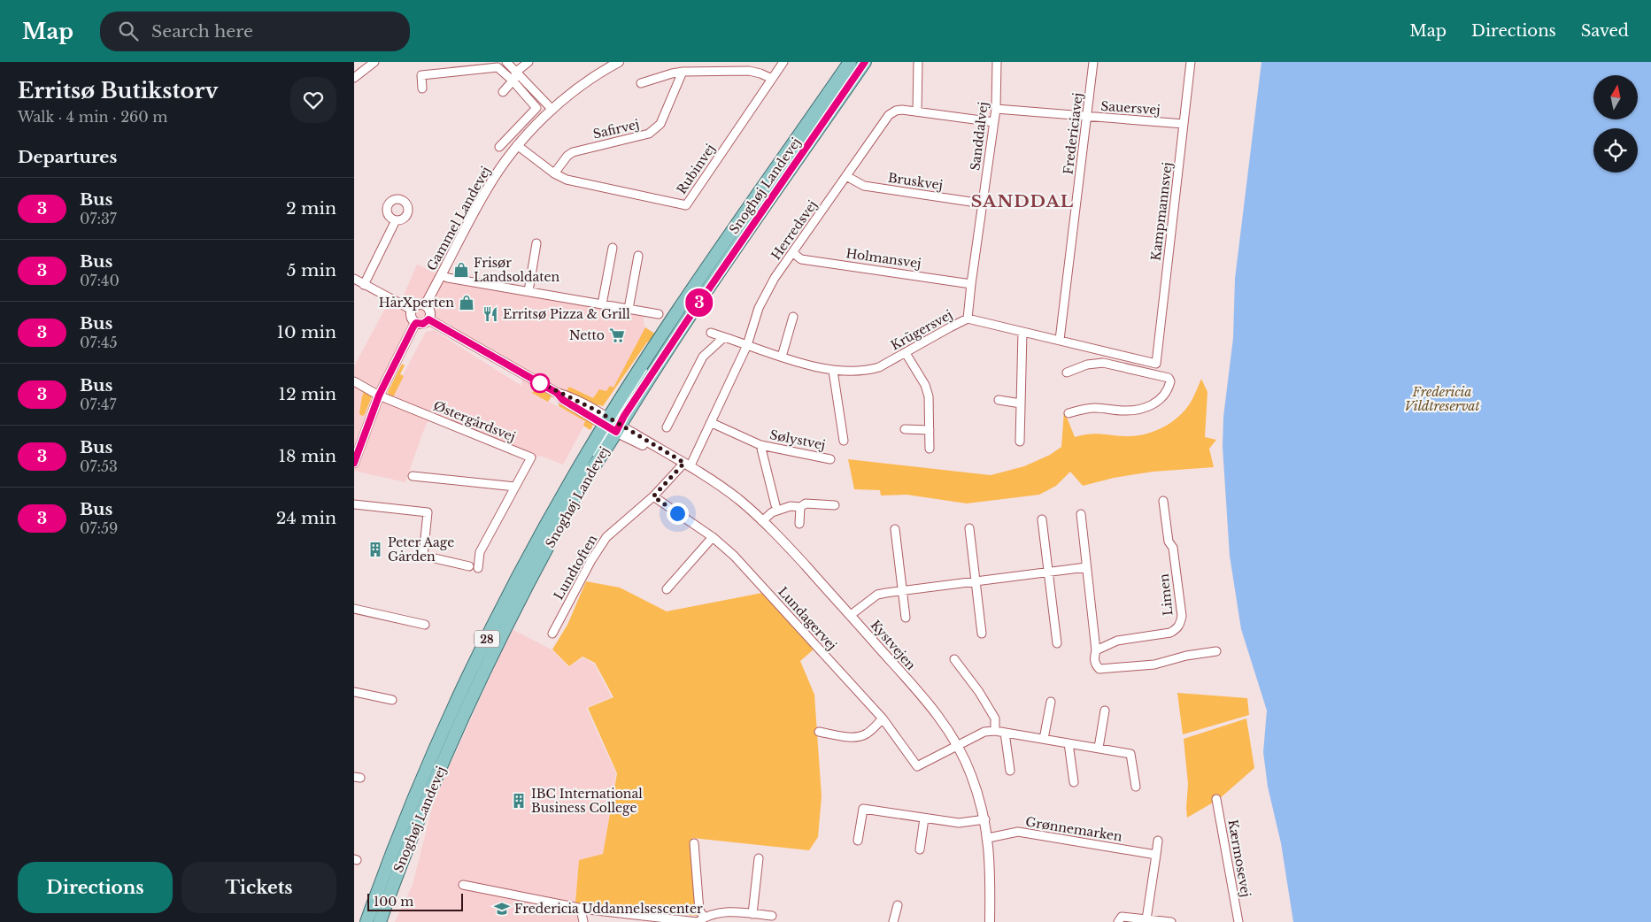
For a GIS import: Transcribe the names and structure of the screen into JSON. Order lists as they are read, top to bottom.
{
  "streets": {
    "main road": ["Snoghøj Landevej", "28"],
    "street": [
      "Sauersvej",
      "Safirvej",
      "Fredericiavej",
      "Sanddalvej",
      "Rubinvej",
      "Bruskvej",
      "Kampmannsvej",
      "Gammel Landevej",
      "Herredsvej",
      "Holmansvej",
      "Krügersvej",
      "Østergårdsvej",
      "Sølystvej",
      "Lundtoften",
      "Limen",
      "Lundagervej",
      "Kystvejen",
      "Grønnemarken",
      "Kærmosevej"
    ]
  },
  "crossings": [
    ["Sauersvej", "Fredericiavej"],
    ["Sauersvej", "Sanddalvej"],
    ["Sauersvej", "Kampmannsvej"],
    ["Safirvej", "Rubinvej"],
    ["Fredericiavej", "Krügersvej"],
    ["Sanddalvej", "Bruskvej"],
    ["Sanddalvej", "Herredsvej"],
    ["Sanddalvej", "Holmansvej"],
    ["Sanddalvej", "Krügersvej"],
    ["Rubinvej", "Gammel Landevej"],
    ["Bruskvej", "Herredsvej"],
    ["Snoghøj Landevej", "Kystvejen"],
    ["Kampmannsvej", "Krügersvej"],
    ["Gammel Landevej", "Kystvejen"],
    ["Herredsvej", "Holmansvej"],
    ["Herredsvej", "Krügersvej"],
    ["Herredsvej", "Sølystvej"],
    ["Herredsvej", "Lundtoften"],
    ["Herredsvej", "Kystvejen"],
    ["Lundtoften", "Lundagervej"],
    ["Lundtoften", "Kystvejen"],
    ["Lundagervej", "Kystvejen"],
    ["Kystvejen", "Grønnemarken"]
  ],
  "districts": ["SANDDAL"],
  "parks": ["Fredericia Vildtreservat"],
  "places": {
    "shop": ["Frisør Landsoldaten", "HårXperten"],
    "restaurant": ["Erritsø Pizza & Grill"],
    "supermarket": ["Netto"],
    "building": ["Peter Aage Gården", "IBC International Business College"],
    "school or university": ["Fredericia Uddannelsescenter"]
  },
  "lines": ["bus line 3"],
  "scale_bar": "100 m",
  "north": "top",
  "page": {
    "header": "Map",
    "search": "Search here",
    "nav": ["Map", "Directions", "Saved"],
    "heading": [
      ["Erritsø Butikstorv", "Walk · 4 min · 260 m"],
      "Departures"
    ],
    "on_map": "3",
    "list": [
      {
        "mark": "3",
        "name": "Bus",
        "note": "07:37",
        "value": "2 min"
      },
      {
        "mark": "3",
        "name": "Bus",
        "note": "07:40",
        "value": "5 min"
      },
      {
        "mark": "3",
        "name": "Bus",
        "note": "07:45",
        "value": "10 min"
      },
      {
        "mark": "3",
        "name": "Bus",
        "note": "07:47",
        "value": "12 min"
      },
      {
        "mark": "3",
        "name": "Bus",
        "note": "07:53",
        "value": "18 min"
      },
      {
        "mark": "3",
        "name": "Bus",
        "note": "07:59",
        "value": "24 min"
      }
    ],
    "buttons": ["Directions", "Tickets"],
    "scale": "100 m"
  }
}
